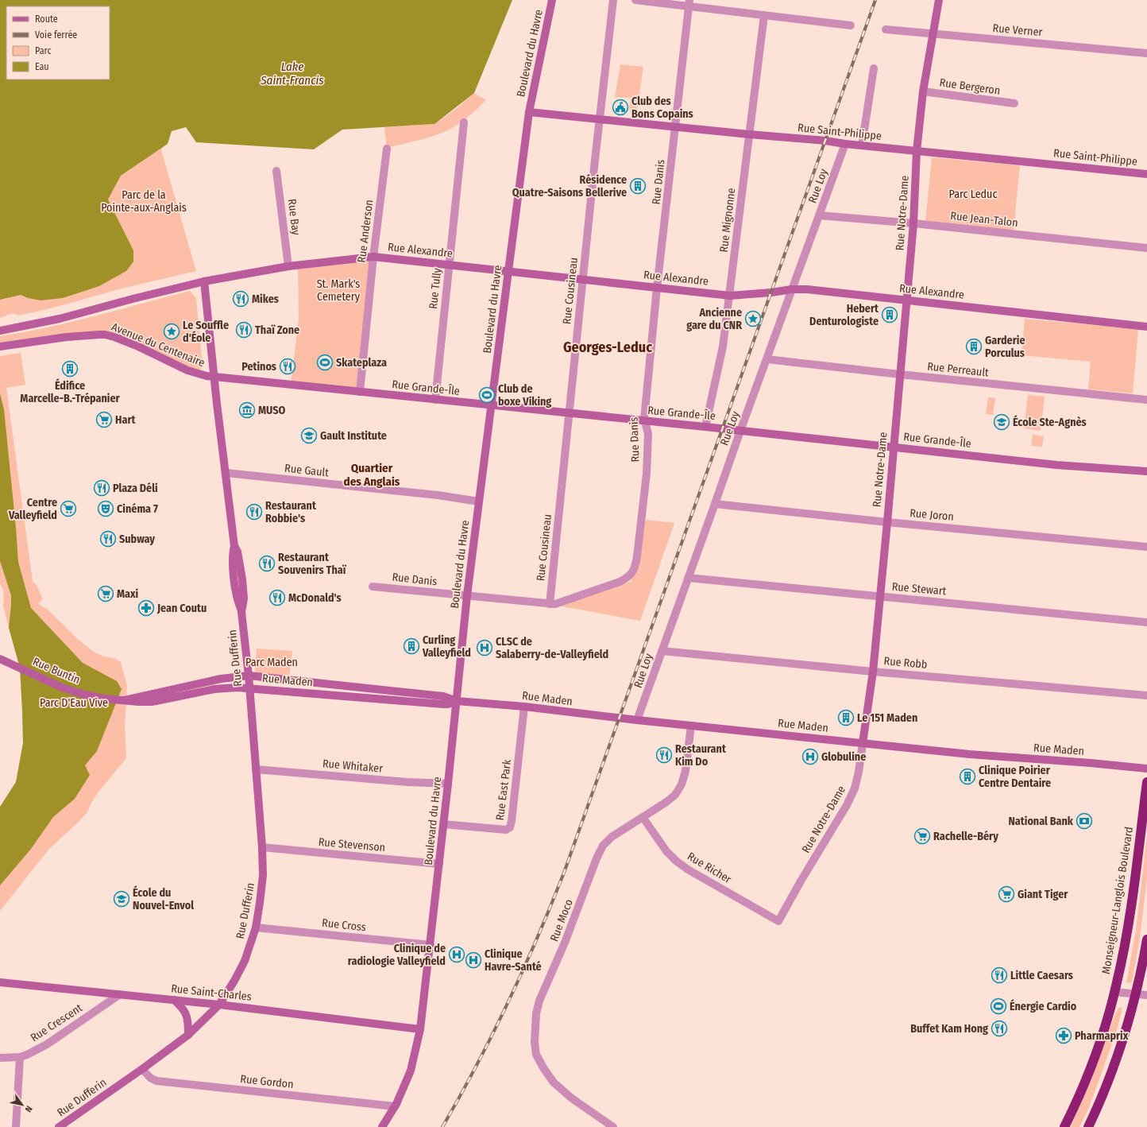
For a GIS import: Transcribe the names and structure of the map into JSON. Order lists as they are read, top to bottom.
{
  "streets": {
    "highway": ["Monseigneur-Langlois Boulevard"],
    "street": [
      "Rue Verner",
      "Boulevard du Havre",
      "Rue Bergeron",
      "Rue Saint-Philippe",
      "Rue Danis",
      "Rue Loy",
      "Rue Notre-Dame",
      "Rue Bay",
      "Rue Jean-Talon",
      "Rue Mignonne",
      "Rue Anderson",
      "Rue Alexandre",
      "Rue Tully",
      "Rue Cousineau",
      "Avenue du Centenaire",
      "Rue Perreault",
      "Rue Grande-Île",
      "Rue Gault",
      "Rue Joron",
      "Rue Stewart",
      "Rue Dufferin",
      "Rue Robb",
      "Rue Buntin",
      "Rue Maden",
      "Rue Whitaker",
      "Rue East Park",
      "Rue Stevenson",
      "Rue Richer",
      "Rue Moco",
      "Rue Cross",
      "Rue Saint-Charles",
      "Rue Crescent",
      "Rue Gordon"
    ]
  },
  "crossings": [
    ["Rue Verner", "Rue Notre-Dame"],
    ["Boulevard du Havre", "Rue Saint-Philippe"],
    ["Boulevard du Havre", "Rue Danis"],
    ["Boulevard du Havre", "Rue Alexandre"],
    ["Boulevard du Havre", "Rue Grande-Île"],
    ["Boulevard du Havre", "Rue Gault"],
    ["Boulevard du Havre", "Rue Maden"],
    ["Boulevard du Havre", "Rue Whitaker"],
    ["Boulevard du Havre", "Rue East Park"],
    ["Boulevard du Havre", "Rue Stevenson"],
    ["Boulevard du Havre", "Rue Cross"],
    ["Boulevard du Havre", "Rue Saint-Charles"],
    ["Boulevard du Havre", "Rue Gordon"],
    ["Rue Bergeron", "Rue Notre-Dame"],
    ["Rue Saint-Philippe", "Rue Danis"],
    ["Rue Saint-Philippe", "Rue Loy"],
    ["Rue Saint-Philippe", "Rue Notre-Dame"],
    ["Rue Saint-Philippe", "Rue Mignonne"],
    ["Rue Saint-Philippe", "Rue Cousineau"],
    ["Rue Danis", "Rue Alexandre"],
    ["Rue Danis", "Rue Cousineau"],
    ["Rue Danis", "Rue Grande-Île"],
    ["Rue Loy", "Rue Jean-Talon"],
    ["Rue Loy", "Rue Alexandre"],
    ["Rue Loy", "Rue Perreault"],
    ["Rue Loy", "Rue Grande-Île"],
    ["Rue Loy", "Rue Joron"],
    ["Rue Loy", "Rue Stewart"],
    ["Rue Loy", "Rue Robb"],
    ["Rue Loy", "Rue Maden"],
    ["Rue Notre-Dame", "Rue Jean-Talon"],
    ["Rue Notre-Dame", "Rue Alexandre"],
    ["Rue Notre-Dame", "Rue Perreault"],
    ["Rue Notre-Dame", "Rue Grande-Île"],
    ["Rue Notre-Dame", "Rue Joron"],
    ["Rue Notre-Dame", "Rue Stewart"],
    ["Rue Notre-Dame", "Rue Robb"],
    ["Rue Notre-Dame", "Rue Maden"],
    ["Rue Notre-Dame", "Rue Richer"],
    ["Rue Bay", "Rue Alexandre"],
    ["Rue Mignonne", "Rue Alexandre"],
    ["Rue Mignonne", "Rue Grande-Île"],
    ["Rue Anderson", "Rue Alexandre"],
    ["Rue Anderson", "Rue Grande-Île"],
    ["Rue Alexandre", "Rue Tully"],
    ["Rue Alexandre", "Rue Cousineau"],
    ["Rue Alexandre", "Avenue du Centenaire"],
    ["Rue Alexandre", "Rue Dufferin"],
    ["Rue Tully", "Rue Grande-Île"],
    ["Rue Cousineau", "Rue Grande-Île"],
    ["Avenue du Centenaire", "Rue Grande-Île"],
    ["Avenue du Centenaire", "Rue Dufferin"],
    ["Rue Grande-Île", "Rue Dufferin"],
    ["Rue Gault", "Rue Dufferin"],
    ["Rue Dufferin", "Rue Buntin"],
    ["Rue Dufferin", "Rue Maden"],
    ["Rue Dufferin", "Rue Whitaker"],
    ["Rue Dufferin", "Rue Stevenson"],
    ["Rue Dufferin", "Rue Cross"],
    ["Rue Dufferin", "Rue Saint-Charles"],
    ["Rue Dufferin", "Rue Gordon"],
    ["Rue Buntin", "Rue Maden"],
    ["Rue Maden", "Rue East Park"],
    ["Rue Maden", "Rue Moco"],
    ["Rue Richer", "Rue Moco"],
    ["Rue Saint-Charles", "Rue Crescent"]
  ],
  "districts": ["Georges-Leduc", "Quartier des Anglais"],
  "water": ["Lake Saint-Francis"],
  "parks": [
    "Parc Leduc",
    "Parc de la Pointe-aux-Anglais",
    "St. Mark's Cemetery",
    "Parc Maden",
    "Parc D'Eau Vive"
  ],
  "places": {
    "public building": ["Club des Bons Copains"],
    "building": [
      "Résidence Quatre-Saisons Bellerive",
      "Hebert Denturologiste",
      "Garderie Porculus",
      "Édifice Marcelle-B.-Trépanier",
      "Curling Valleyfield",
      "Le 151 Maden",
      "Clinique Poirier Centre Dentaire"
    ],
    "restaurant": [
      "Mikes",
      "Thaï Zone",
      "Petinos",
      "Plaza Déli",
      "Restaurant Robbie's",
      "Subway",
      "Restaurant Souvenirs Thaï",
      "McDonald's",
      "Restaurant Kim Do",
      "Little Caesars",
      "Buffet Kam Hong"
    ],
    "place": ["Ancienne gare du CNR", "Le Souffle d'Éole"],
    "sports": ["Skateplaza", "Club de boxe Viking", "Énergie Cardio"],
    "museum": ["MUSO"],
    "supermarket": [
      "Hart",
      "Centre Valleyfield",
      "Maxi",
      "Rachelle-Béry",
      "Giant Tiger"
    ],
    "school or university": ["École Ste-Agnès", "Gault Institute", "École du Nouvel-Envol"],
    "theatre": ["Cinéma 7"],
    "pharmacy": ["Jean Coutu", "Pharmaprix"],
    "hospital": [
      "CLSC de Salaberry-de-Valleyfield",
      "Globuline",
      "Clinique de radiologie Valleyfield",
      "Clinique Havre-Santé"
    ],
    "bank": ["National Bank"]
  },
  "legend": [
    "Route",
    "Voie ferrée",
    "Parc",
    "Eau"
  ],
  "north": "bottom right"
}
